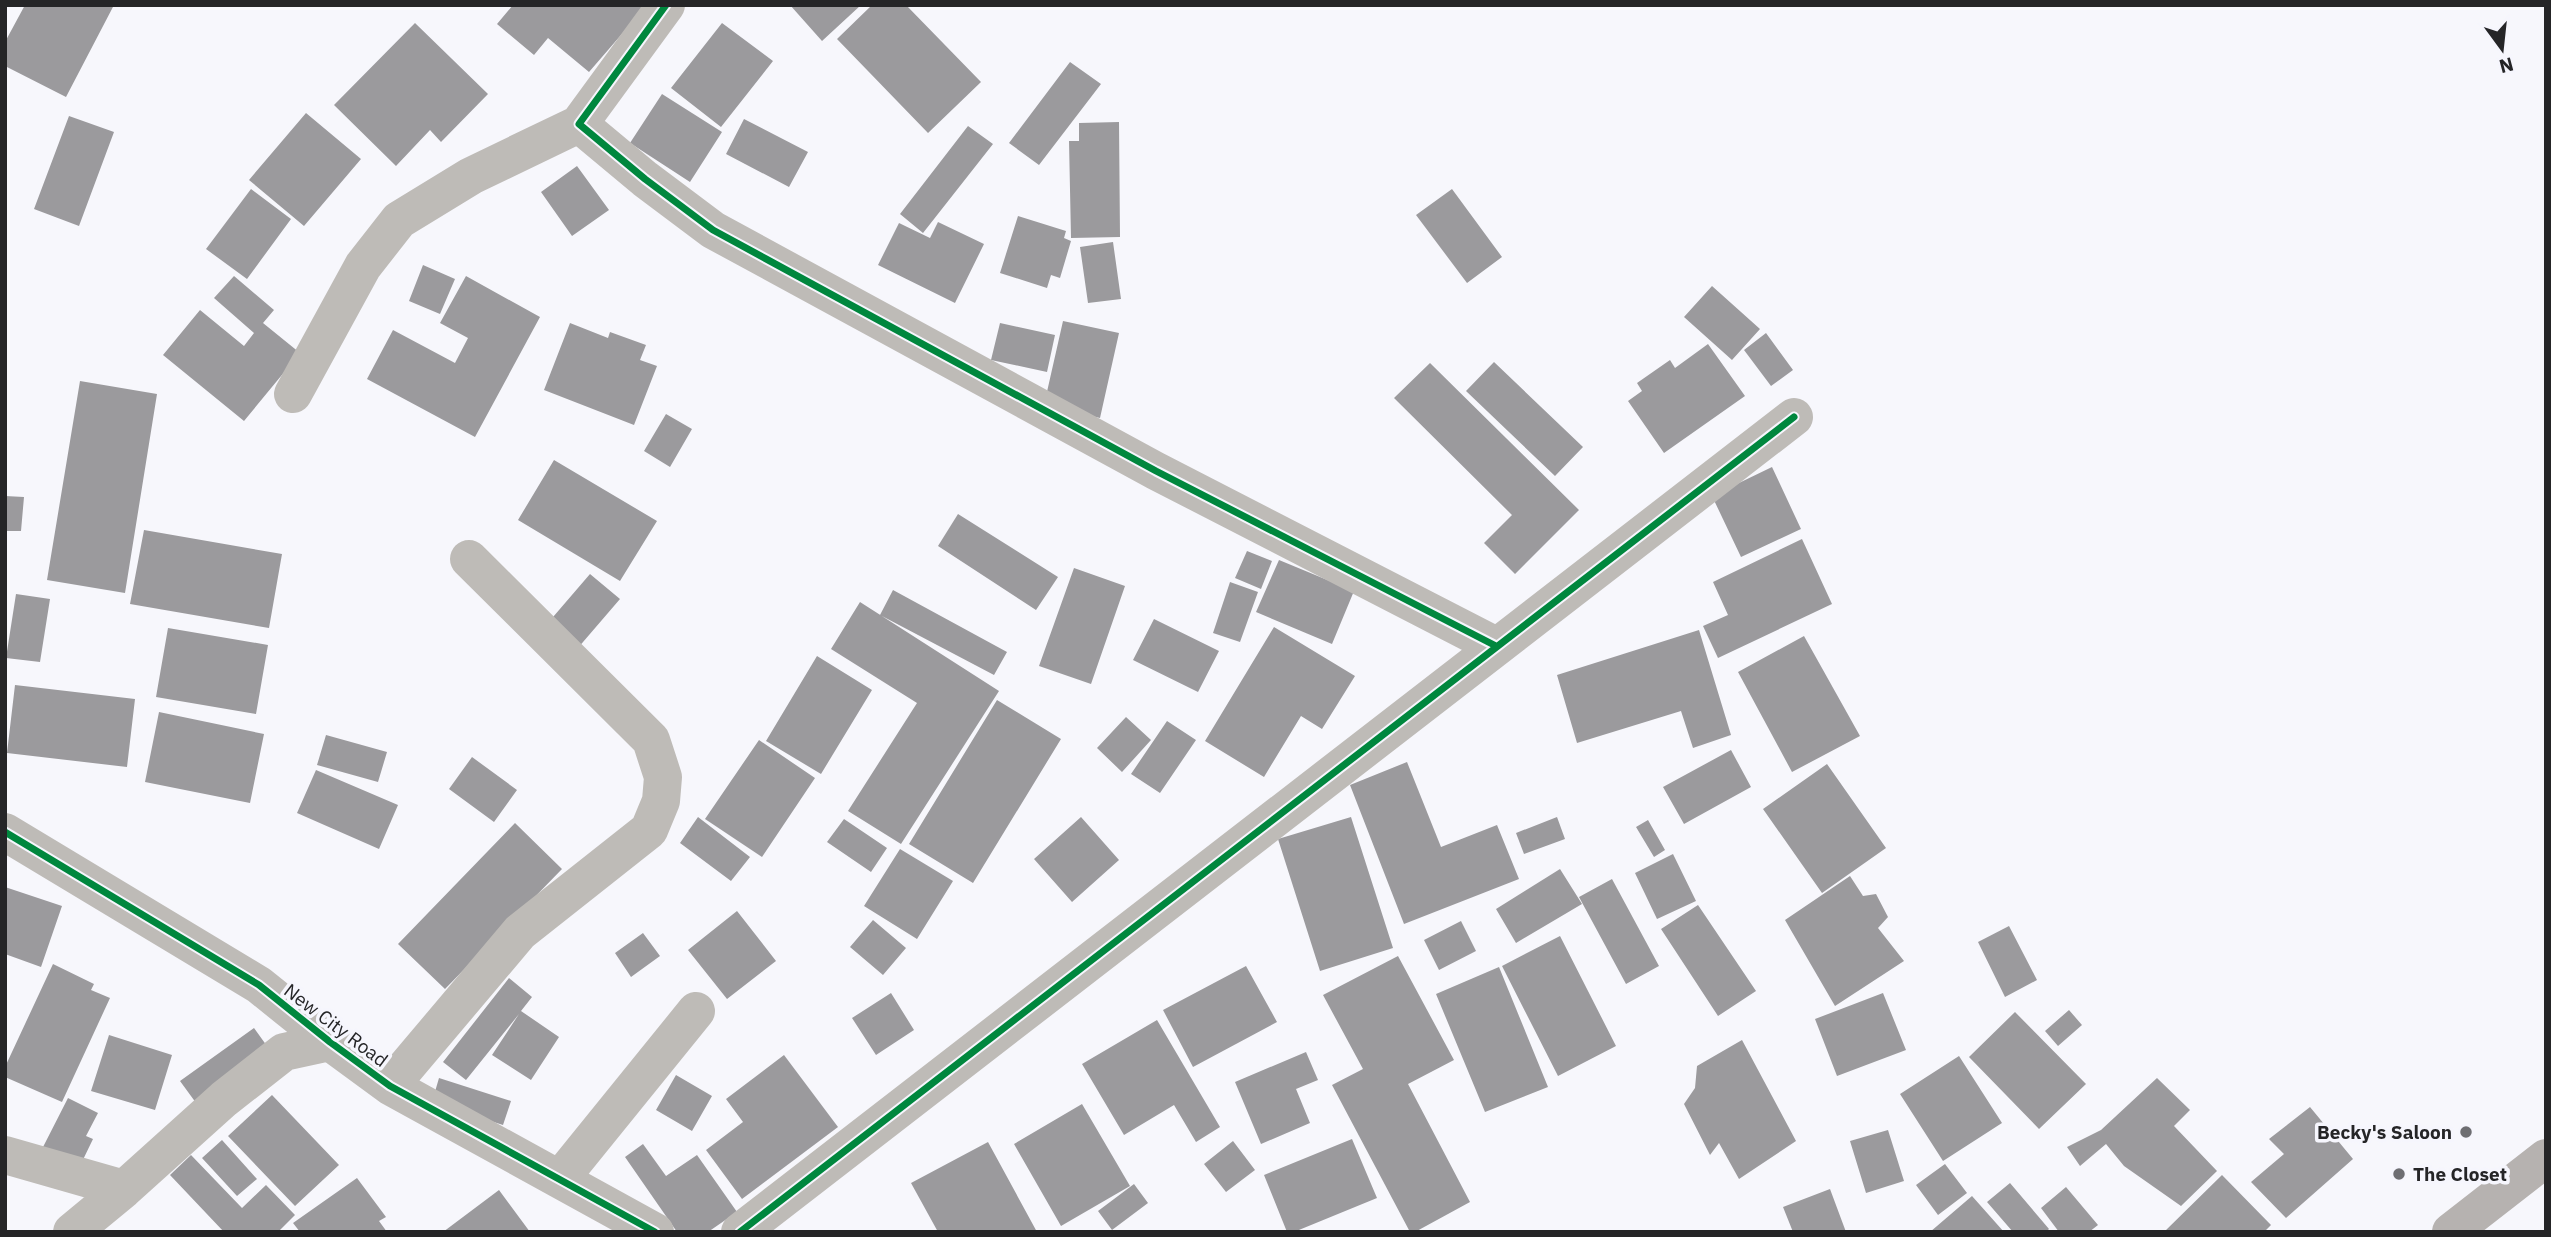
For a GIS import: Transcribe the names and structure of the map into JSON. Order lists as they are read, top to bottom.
{
  "streets": {
    "street": ["New City Road"]
  },
  "places": ["Becky's Saloon", "The Closet"],
  "north": "bottom"
}
